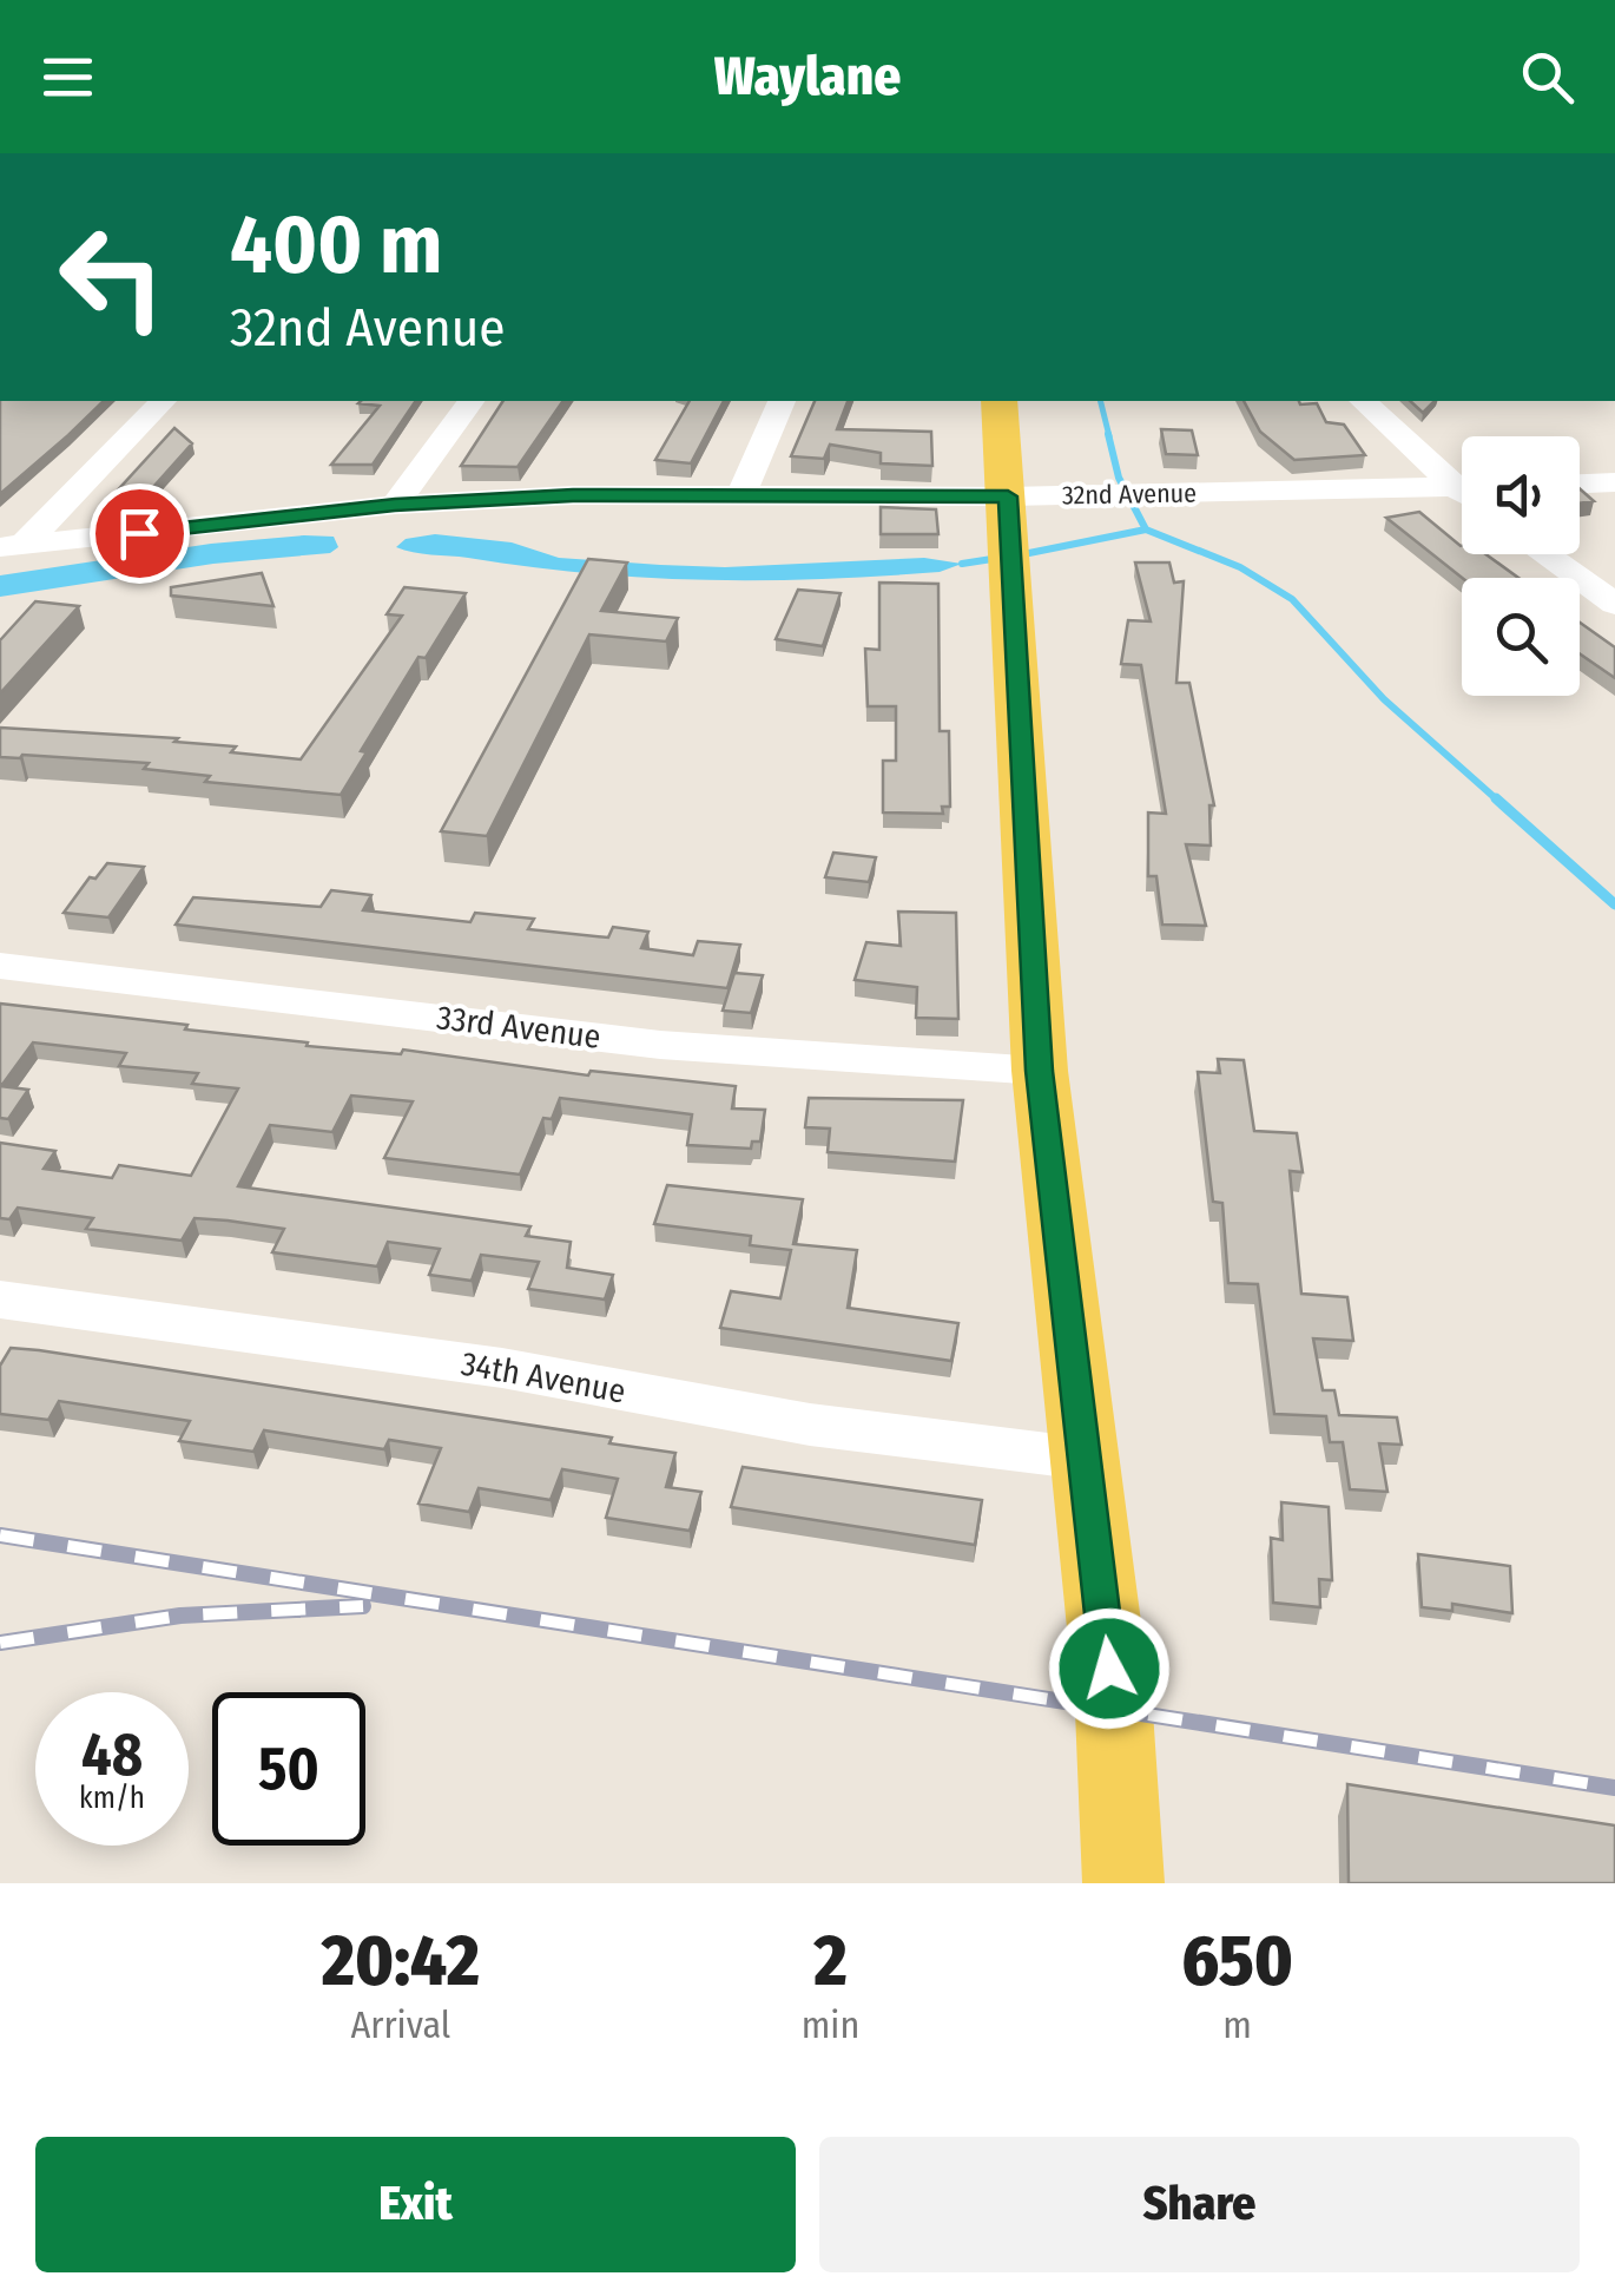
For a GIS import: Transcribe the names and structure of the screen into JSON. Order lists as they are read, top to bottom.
{
  "streets": {
    "street": ["32nd Avenue", "33rd Avenue", "34th Avenue"]
  },
  "page": {
    "header": "Waylane",
    "turn": ["400 m", "32nd Avenue"],
    "speed": "48 km/h",
    "limit": "50",
    "eta": [
      "20:42",
      "Arrival",
      "2",
      "min",
      "650",
      "m"
    ],
    "buttons": ["Exit", "Share"]
  }
}
